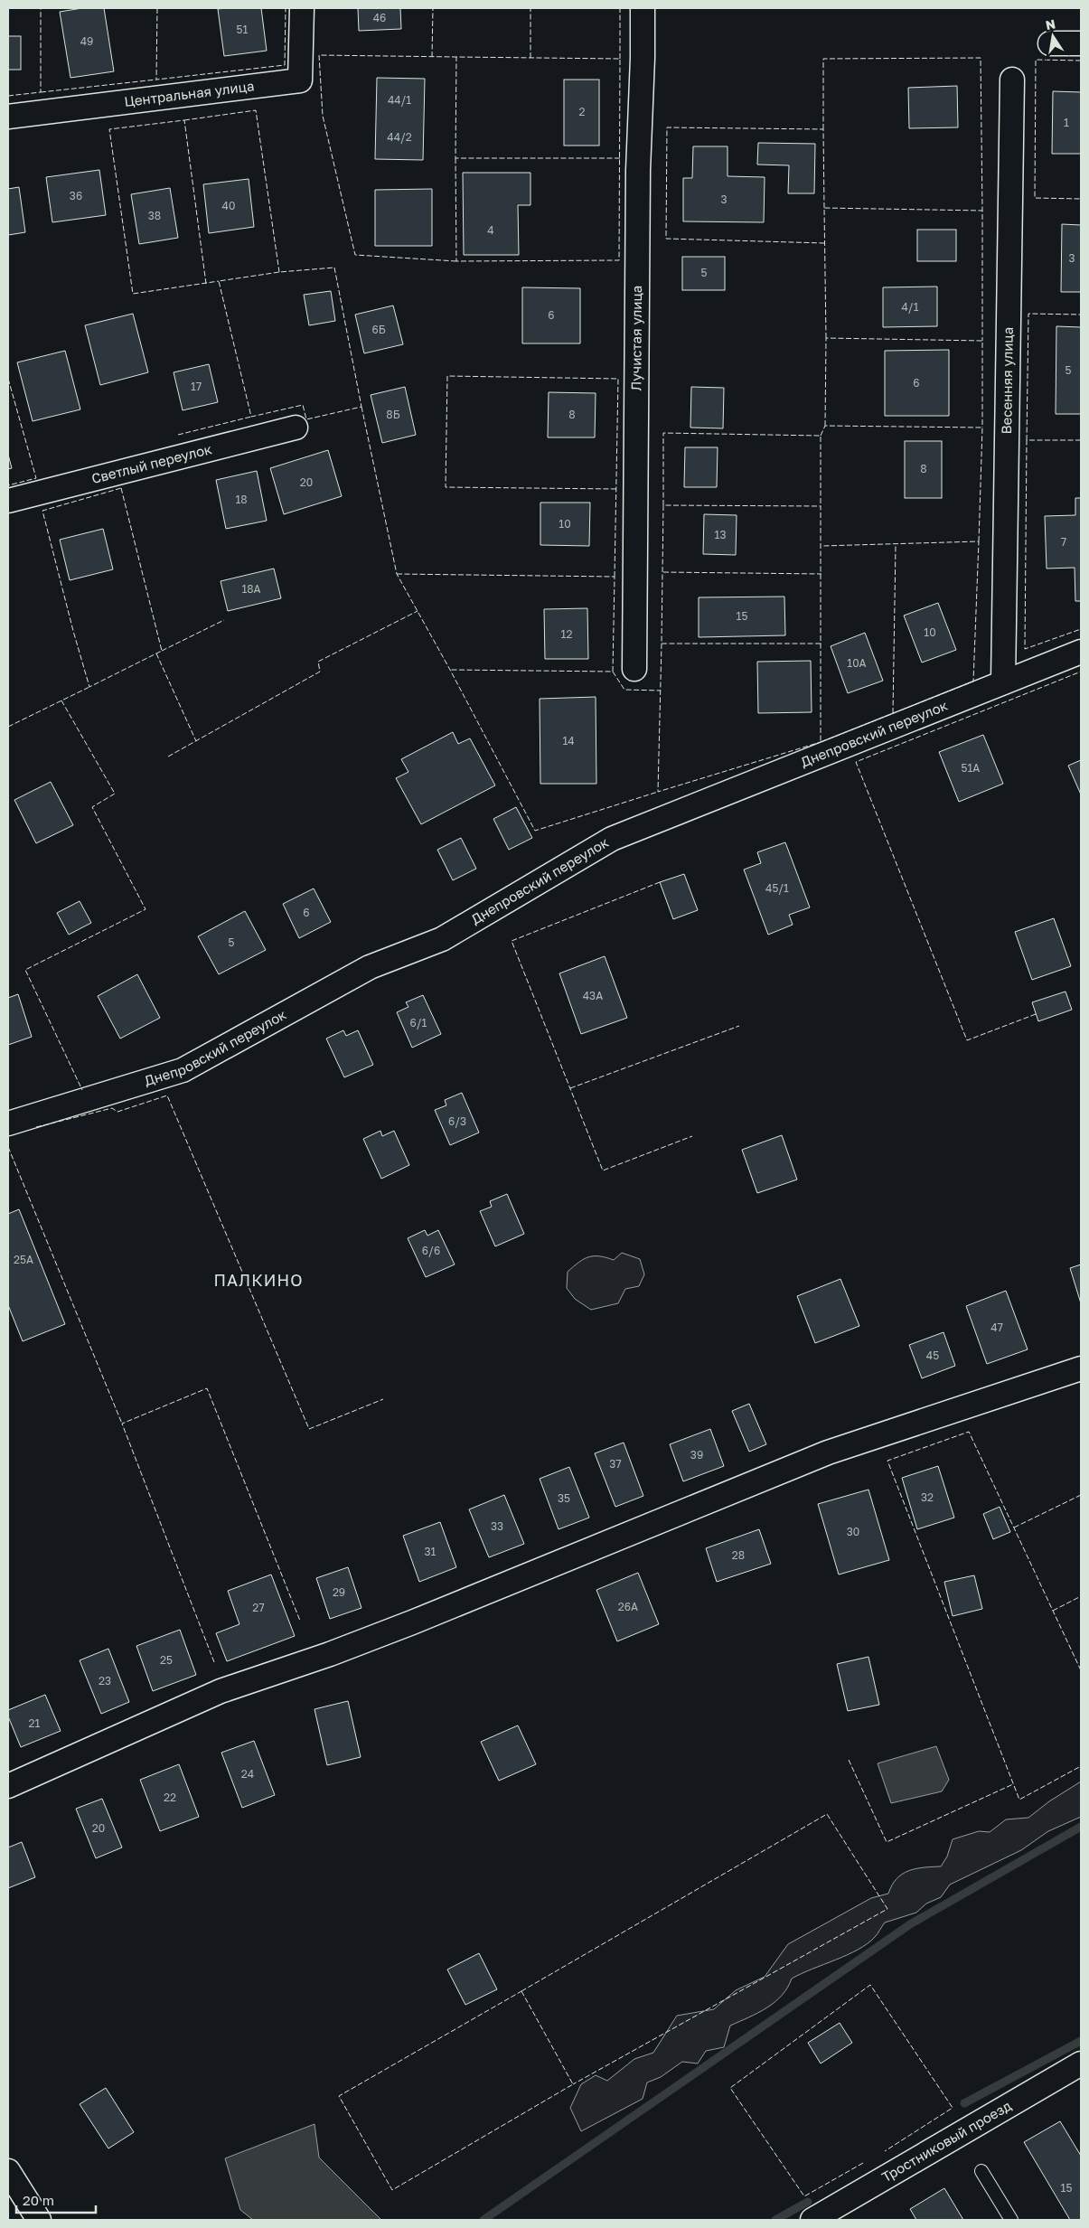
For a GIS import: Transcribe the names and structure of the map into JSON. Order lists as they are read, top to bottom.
{
  "streets": {
    "street": [
      "Центральная улица",
      "Лучистая улица",
      "Весенняя улица",
      "Светлый переулок",
      "Днепровский переулок",
      "Тростниковый проезд"
    ]
  },
  "crossings": [
    ["Весенняя улица", "Днепровский переулок"]
  ],
  "districts": ["ПАЛКИНО"],
  "house_numbers": [
    "46",
    "51",
    "49",
    "44/1",
    "2",
    "1",
    "44/2",
    "36",
    "3",
    "40",
    "38",
    "4",
    "3",
    "5",
    "4/1",
    "6",
    "6Б",
    "5",
    "6",
    "17",
    "8Б",
    "8",
    "8",
    "20",
    "18",
    "10",
    "13",
    "7",
    "18А",
    "15",
    "10",
    "12",
    "10А",
    "14",
    "51А",
    "45/1",
    "6",
    "5",
    "43А",
    "6/1",
    "6/3",
    "6/6",
    "25А",
    "47",
    "45",
    "39",
    "37",
    "32",
    "35",
    "33",
    "30",
    "31",
    "28",
    "29",
    "26А",
    "27",
    "25",
    "23",
    "21",
    "24",
    "22",
    "20",
    "15"
  ],
  "scale_bar": "20 m",
  "north": "top"
}
